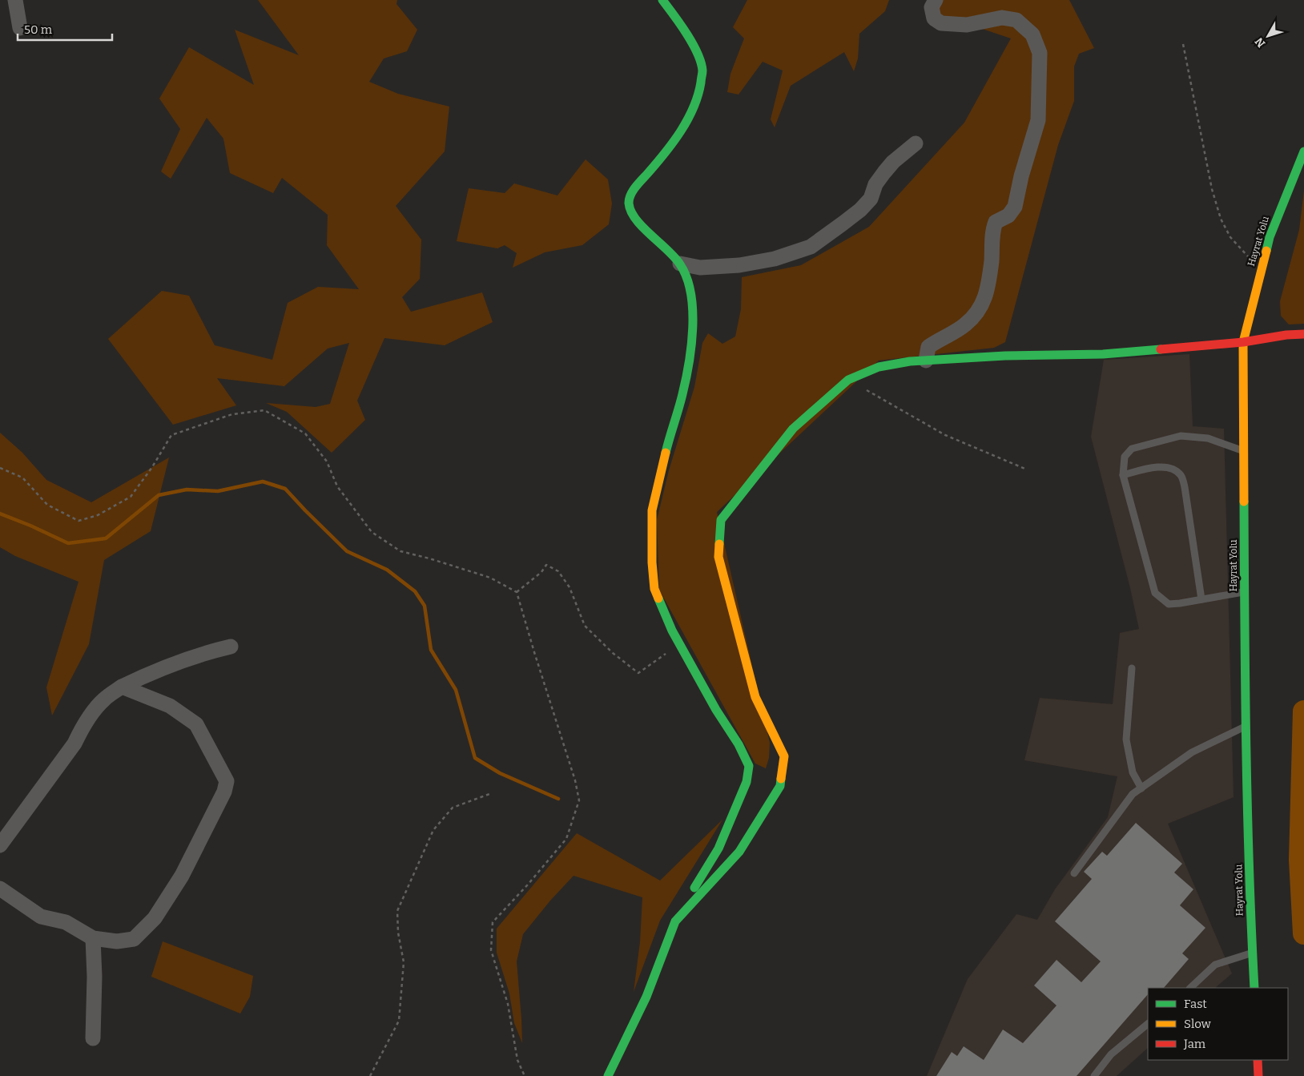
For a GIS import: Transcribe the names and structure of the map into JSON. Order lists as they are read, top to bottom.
{
  "streets": {
    "street": ["Hayrat Yolu"]
  },
  "legend": ["Fast", "Slow", "Jam"],
  "scale_bar": "50 m",
  "north": "bottom left"
}
